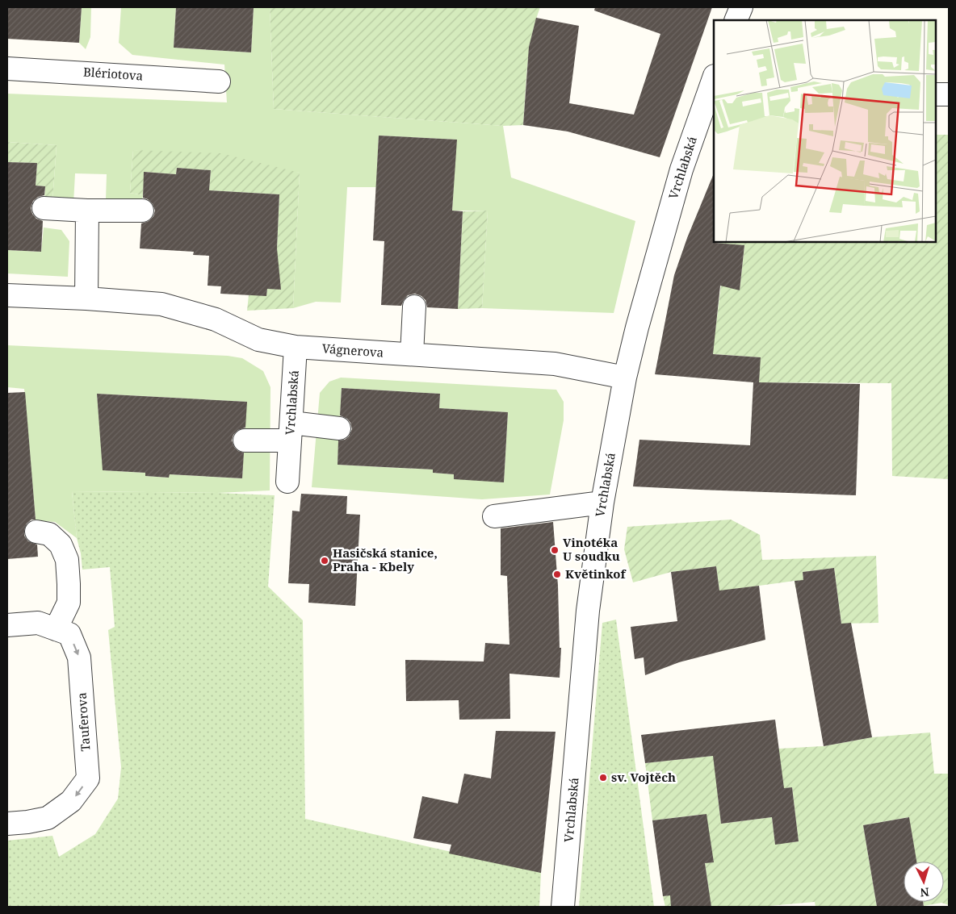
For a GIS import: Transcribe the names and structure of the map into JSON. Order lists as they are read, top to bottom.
{
  "streets": {
    "street": [
      "Blériotova",
      "Vrchlabská",
      "Vágnerova",
      "Tauferova"
    ]
  },
  "crossings": [
    ["Vrchlabská", "Vágnerova"]
  ],
  "places": [
    "Vinotéka U soudku",
    "Hasičská stanice, Praha - Kbely",
    "Květinkof",
    "sv. Vojtěch"
  ],
  "north": "bottom"
}
